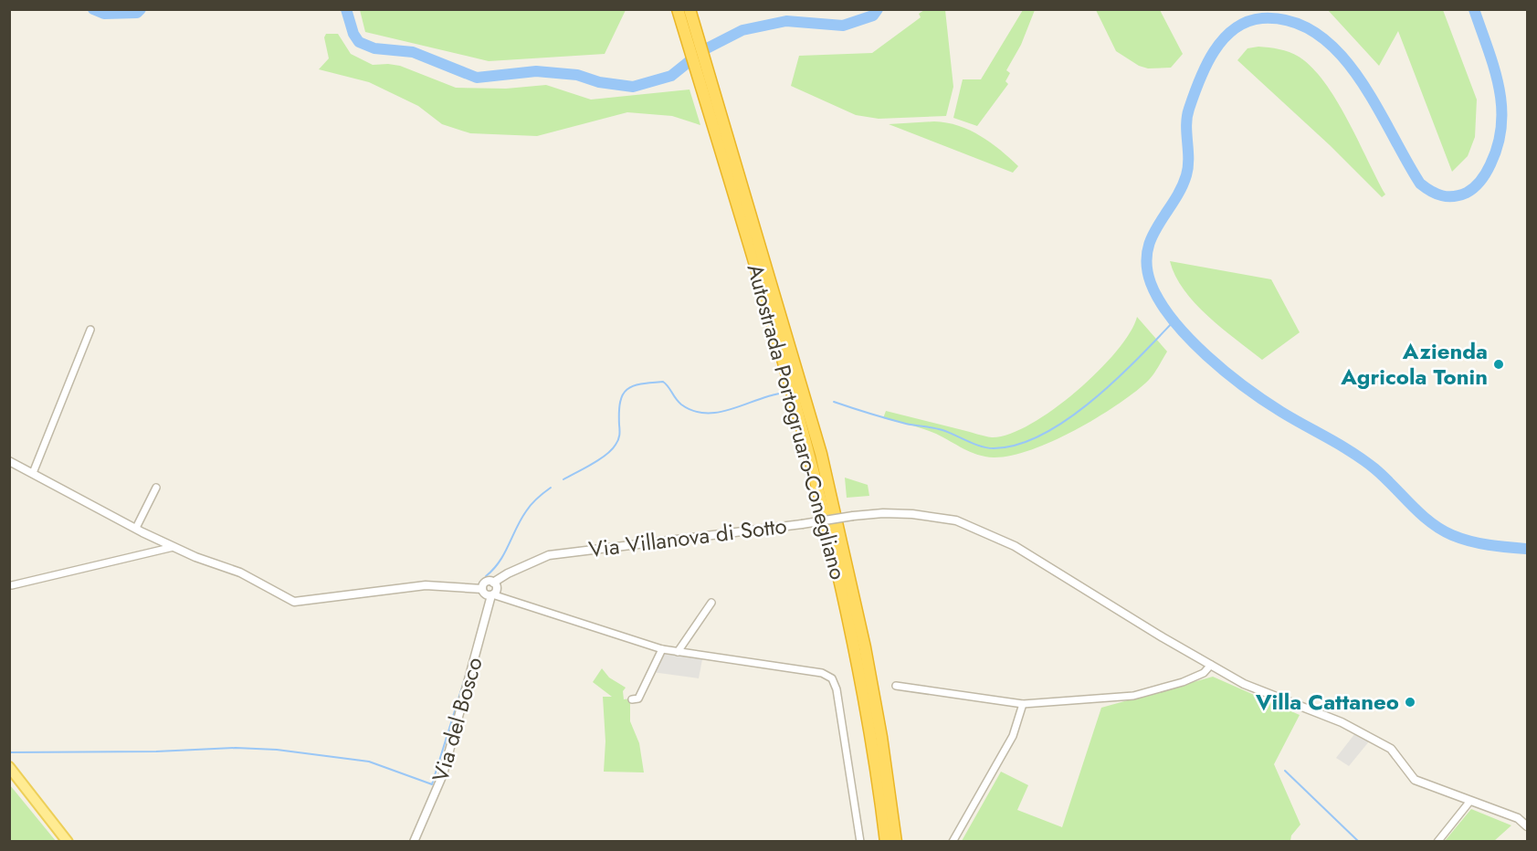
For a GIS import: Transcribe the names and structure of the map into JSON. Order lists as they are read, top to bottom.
{
  "streets": {
    "highway": ["Autostrada Portogruaro-Conegliano"],
    "street": ["Via Villanova di Sotto", "Via del Bosco"]
  },
  "crossings": [
    ["Via Villanova di Sotto", "Via del Bosco"]
  ],
  "places": ["Azienda Agricola Tonin", "Villa Cattaneo"]
}
